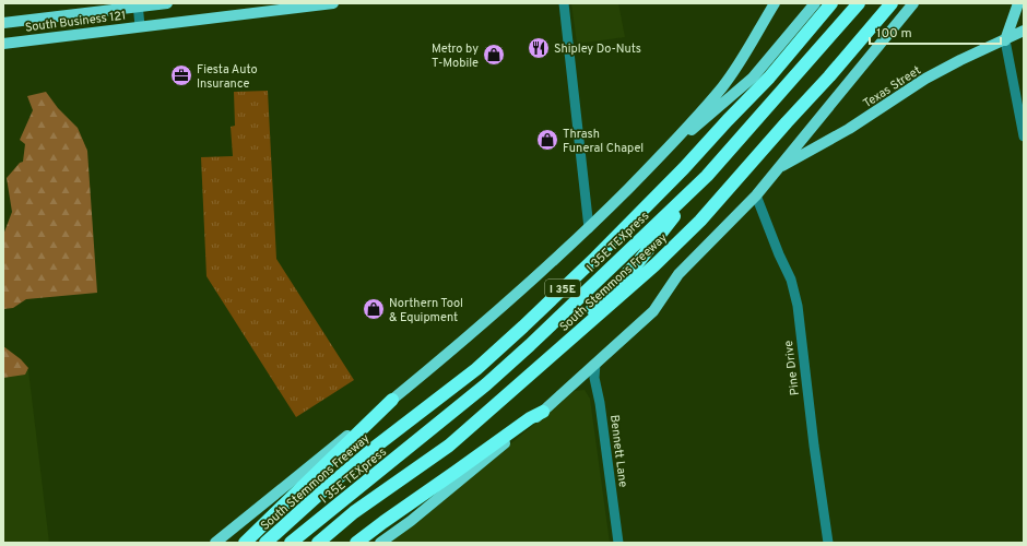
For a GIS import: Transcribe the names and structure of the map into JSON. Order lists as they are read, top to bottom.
{
  "streets": {
    "highway": ["I 35E TEXpress", "South Stemmons Freeway", "I 35E"],
    "main road": ["South Business 121", "Texas Street"],
    "street": ["Pine Drive", "Bennett Lane"]
  },
  "places": {
    "restaurant": ["Shipley Do-Nuts"],
    "shop": ["Metro by T-Mobile", "Thrash Funeral Chapel", "Northern Tool & Equipment"],
    "office": ["Fiesta Auto Insurance"]
  },
  "scale_bar": "100 m"
}
